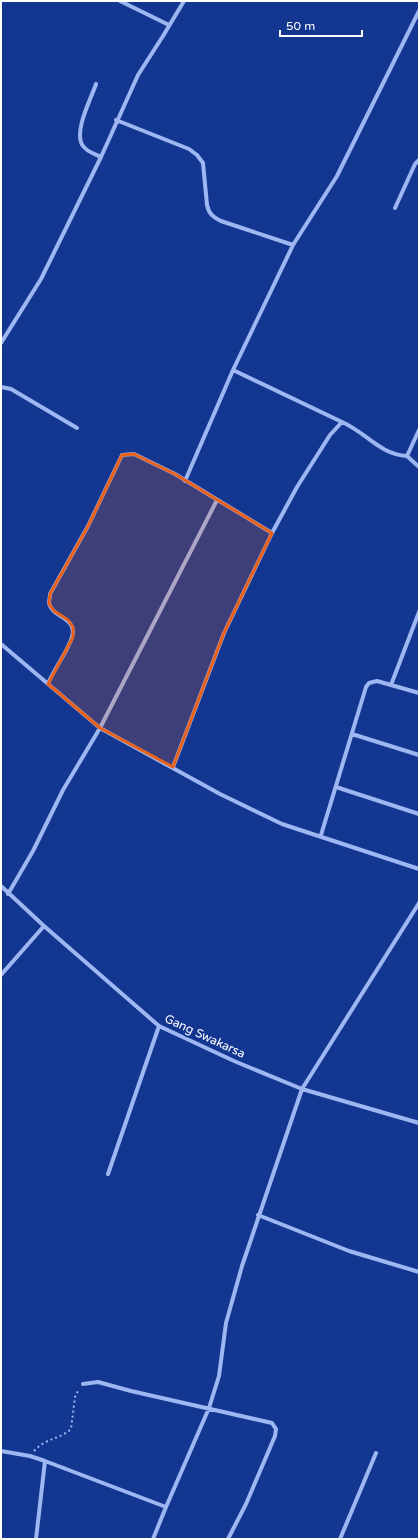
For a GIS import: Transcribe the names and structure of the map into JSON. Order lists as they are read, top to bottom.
{
  "streets": {
    "street": ["Gang Swakarsa"]
  },
  "scale_bar": "50 m"
}
